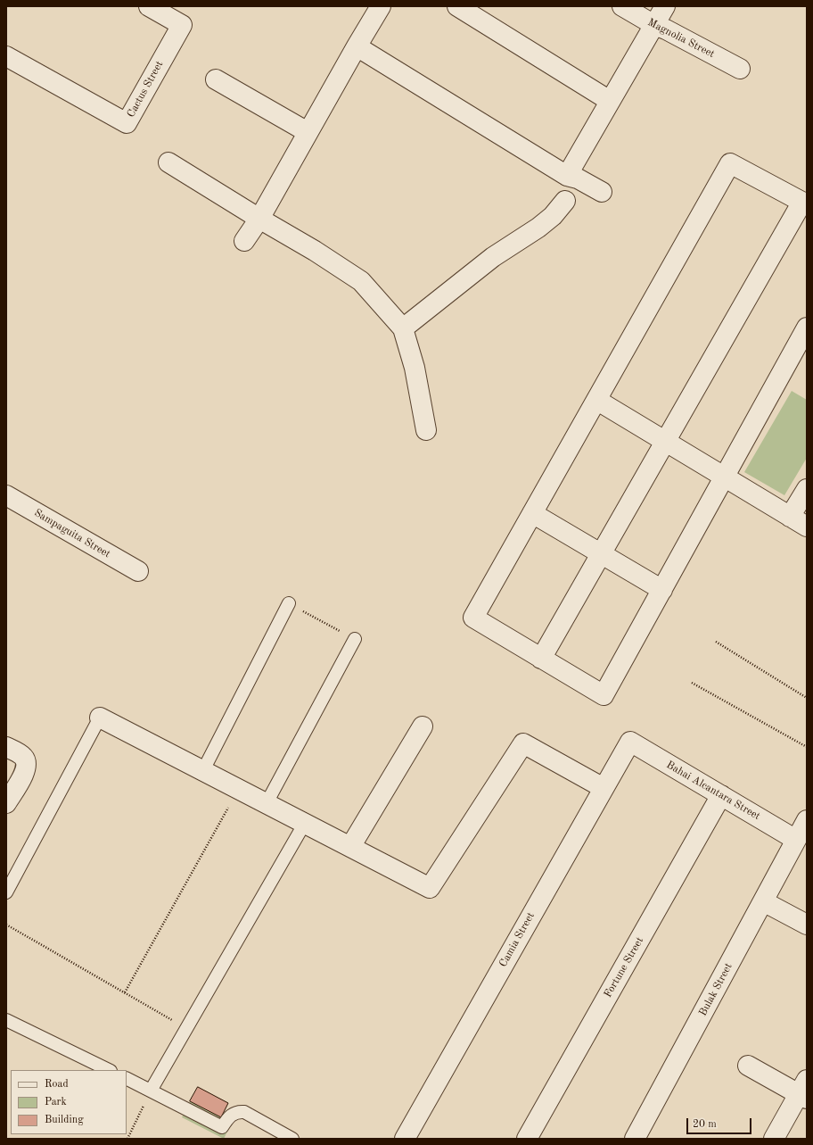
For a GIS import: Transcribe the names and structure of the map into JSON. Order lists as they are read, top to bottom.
{
  "streets": {
    "street": [
      "Magnolia Street",
      "Cactus Street",
      "Sampaguita Street",
      "Bahai Alcantara Street",
      "Camia Street",
      "Fortune Street",
      "Bulak Street"
    ]
  },
  "crossings": [
    ["Bahai Alcantara Street", "Camia Street"],
    ["Bahai Alcantara Street", "Fortune Street"],
    ["Bahai Alcantara Street", "Bulak Street"]
  ],
  "legend": ["Road", "Park", "Building"],
  "scale_bar": "20 m"
}
